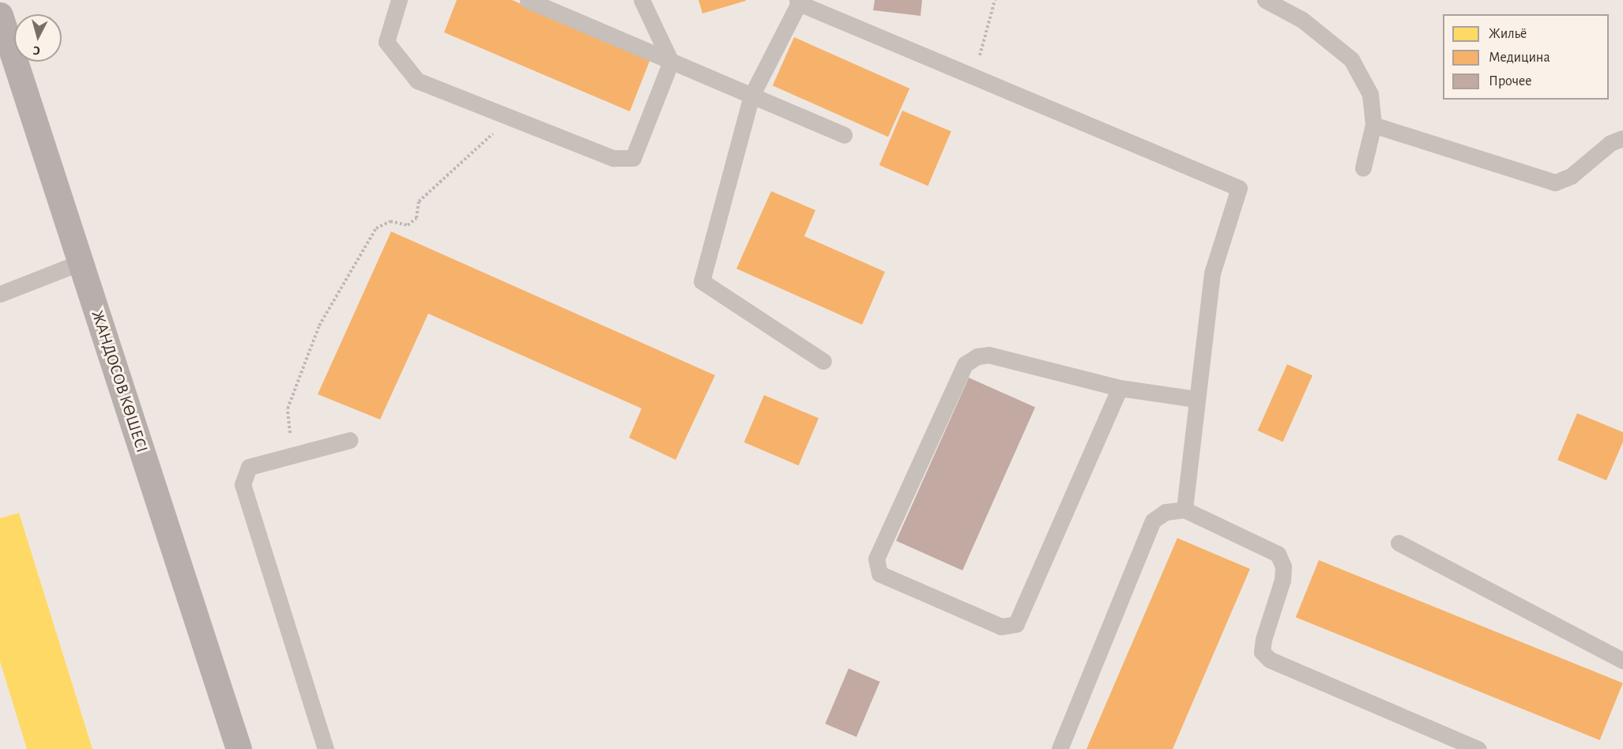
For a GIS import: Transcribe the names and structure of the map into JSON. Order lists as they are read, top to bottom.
{
  "streets": {
    "street": ["ЖАНДОСОВ КӨШЕСІ"]
  },
  "legend": ["Жильё", "Медицина", "Прочее"],
  "north": "bottom"
}
